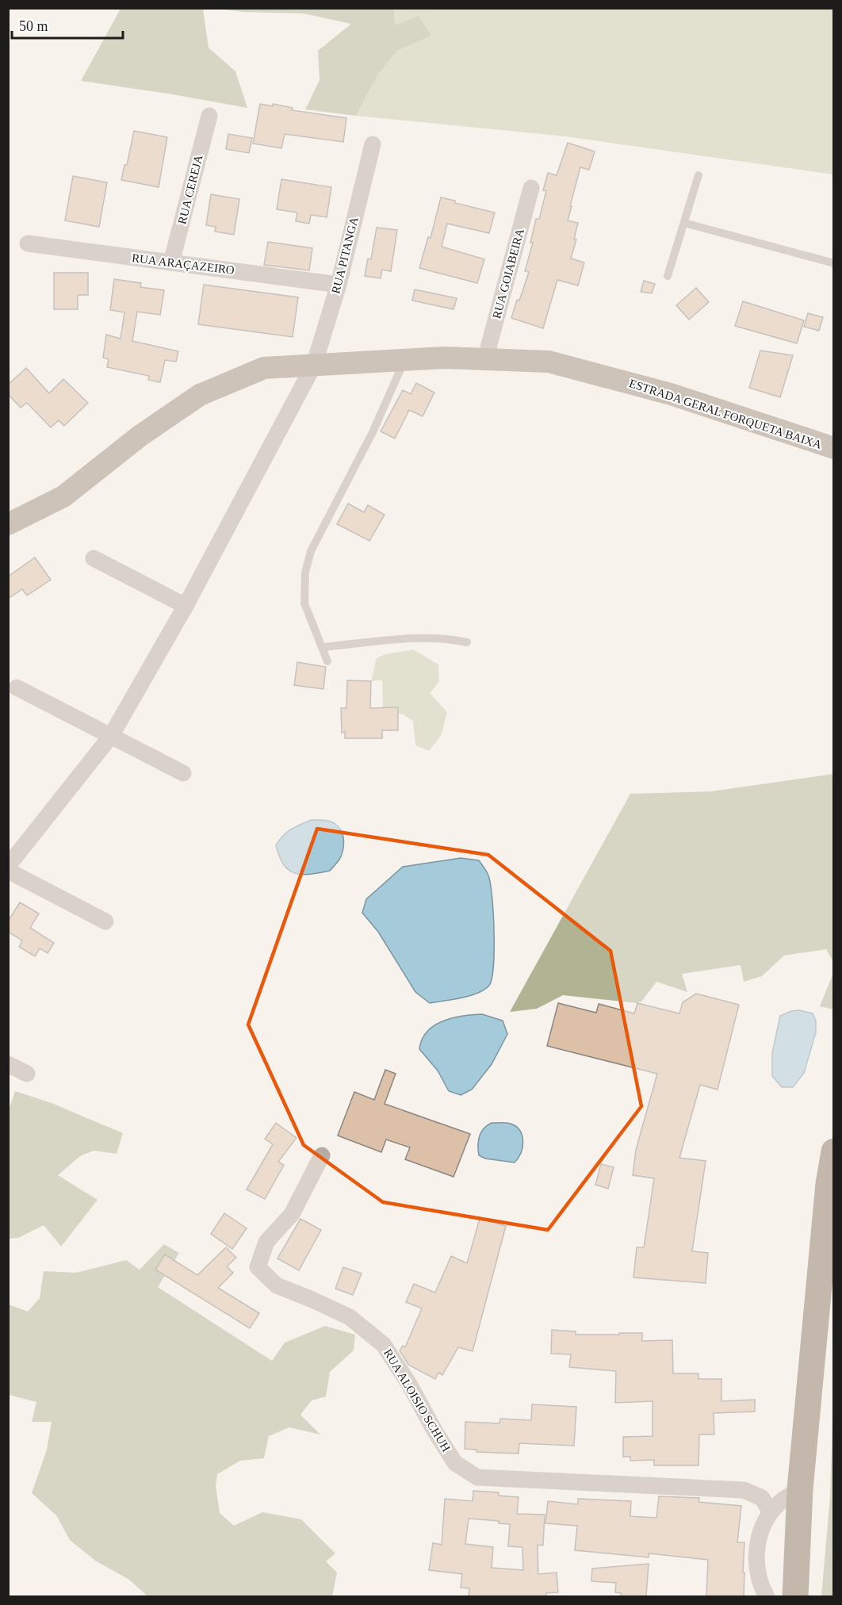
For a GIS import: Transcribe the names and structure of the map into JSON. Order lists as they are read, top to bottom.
{
  "streets": {
    "street": [
      "RUA CEREJA",
      "RUA PITANGA",
      "RUA ARAÇAZEIRO",
      "RUA GOIABEIRA",
      "ESTRADA GERAL FORQUETA BAIXA",
      "RUA ALOISIO SCHUH"
    ]
  },
  "crossings": [
    ["RUA CEREJA", "RUA ARAÇAZEIRO"],
    ["RUA PITANGA", "RUA ARAÇAZEIRO"],
    ["RUA PITANGA", "ESTRADA GERAL FORQUETA BAIXA"],
    ["RUA GOIABEIRA", "ESTRADA GERAL FORQUETA BAIXA"]
  ],
  "scale_bar": "50 m"
}
